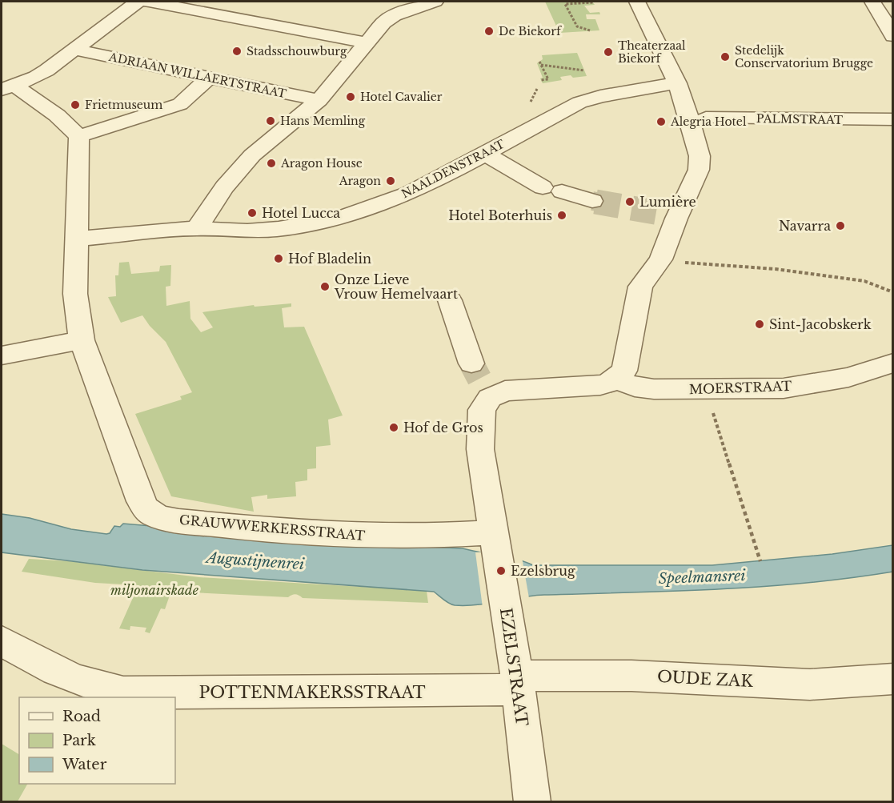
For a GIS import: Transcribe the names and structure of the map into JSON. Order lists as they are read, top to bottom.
{
  "streets": {
    "street": [
      "ADRIAAN WILLAERTSTRAAT",
      "PALMSTRAAT",
      "NAALDENSTRAAT",
      "MOERSTRAAT",
      "GRAUWWERKERSSTRAAT",
      "EZELSTRAAT",
      "OUDE ZAK",
      "POTTENMAKERSSTRAAT"
    ]
  },
  "crossings": [
    ["NAALDENSTRAAT", "GRAUWWERKERSSTRAAT"],
    ["GRAUWWERKERSSTRAAT", "EZELSTRAAT"],
    ["EZELSTRAAT", "OUDE ZAK"],
    ["EZELSTRAAT", "POTTENMAKERSSTRAAT"],
    ["OUDE ZAK", "POTTENMAKERSSTRAAT"]
  ],
  "water": ["Augustijnenrei", "Speelmansrei"],
  "parks": ["miljonairskade"],
  "places": [
    "De Biekorf",
    "Stadsschouwburg",
    "Theaterzaal Biekorf",
    "Stedelijk Conservatorium Brugge",
    "Hotel Cavalier",
    "Frietmuseum",
    "Hans Memling",
    "Alegria Hotel",
    "Aragon House",
    "Aragon",
    "Lumière",
    "Hotel Lucca",
    "Hotel Boterhuis",
    "Navarra",
    "Hof Bladelin",
    "Onze Lieve Vrouw Hemelvaart",
    "Sint-Jacobskerk",
    "Hof de Gros",
    "Ezelsbrug"
  ],
  "legend": ["Road", "Park", "Water"]
}
